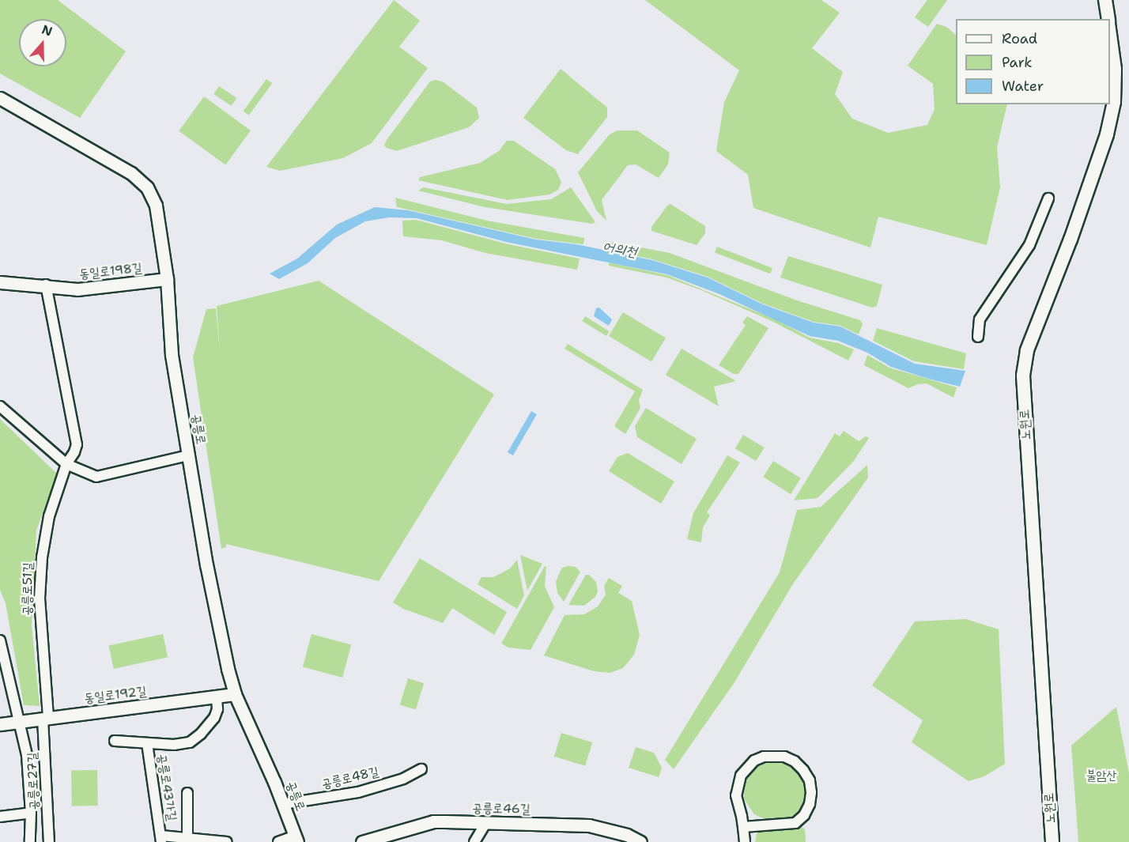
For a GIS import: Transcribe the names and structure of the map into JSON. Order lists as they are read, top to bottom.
{
  "streets": {
    "main road": ["노원로"],
    "street": [
      "동일로198길",
      "공릉로",
      "공릉로51길",
      "동일로192길",
      "공릉로48길",
      "공릉로27길",
      "공릉로43가길",
      "공릉로46길"
    ]
  },
  "crossings": [
    ["동일로198길", "공릉로"],
    ["동일로198길", "공릉로51길"],
    ["공릉로", "동일로192길"],
    ["공릉로", "공릉로48길"],
    ["공릉로51길", "동일로192길"],
    ["공릉로51길", "공릉로27길"],
    ["동일로192길", "공릉로27길"],
    ["동일로192길", "공릉로43가길"]
  ],
  "water": ["어의천"],
  "parks": ["불암산"],
  "legend": ["Road", "Park", "Water"],
  "north": "top"
}
